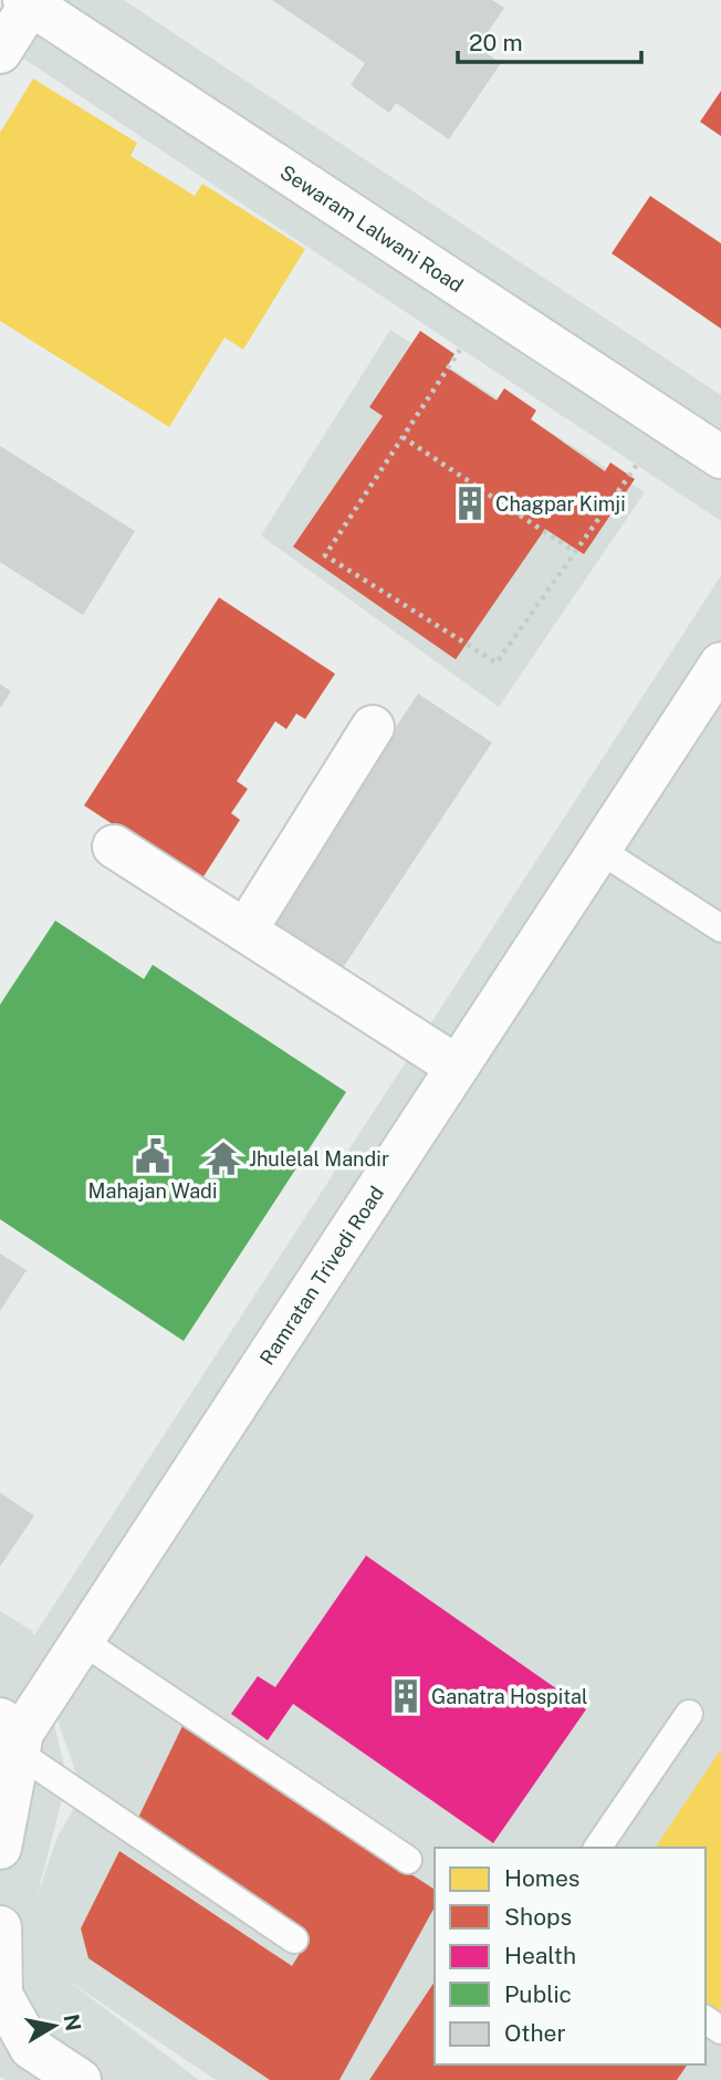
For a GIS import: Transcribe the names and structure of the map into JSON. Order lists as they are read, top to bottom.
{
  "streets": {
    "street": ["Sewaram Lalwani Road", "Ramratan Trivedi Road"]
  },
  "places": {
    "building": ["Chagpar Kimji", "Ganatra Hospital"],
    "public building": ["Mahajan Wadi"],
    "temple": ["Jhulelal Mandir"]
  },
  "legend": [
    "Homes",
    "Shops",
    "Health",
    "Public",
    "Other"
  ],
  "scale_bar": "20 m",
  "north": "right"
}
